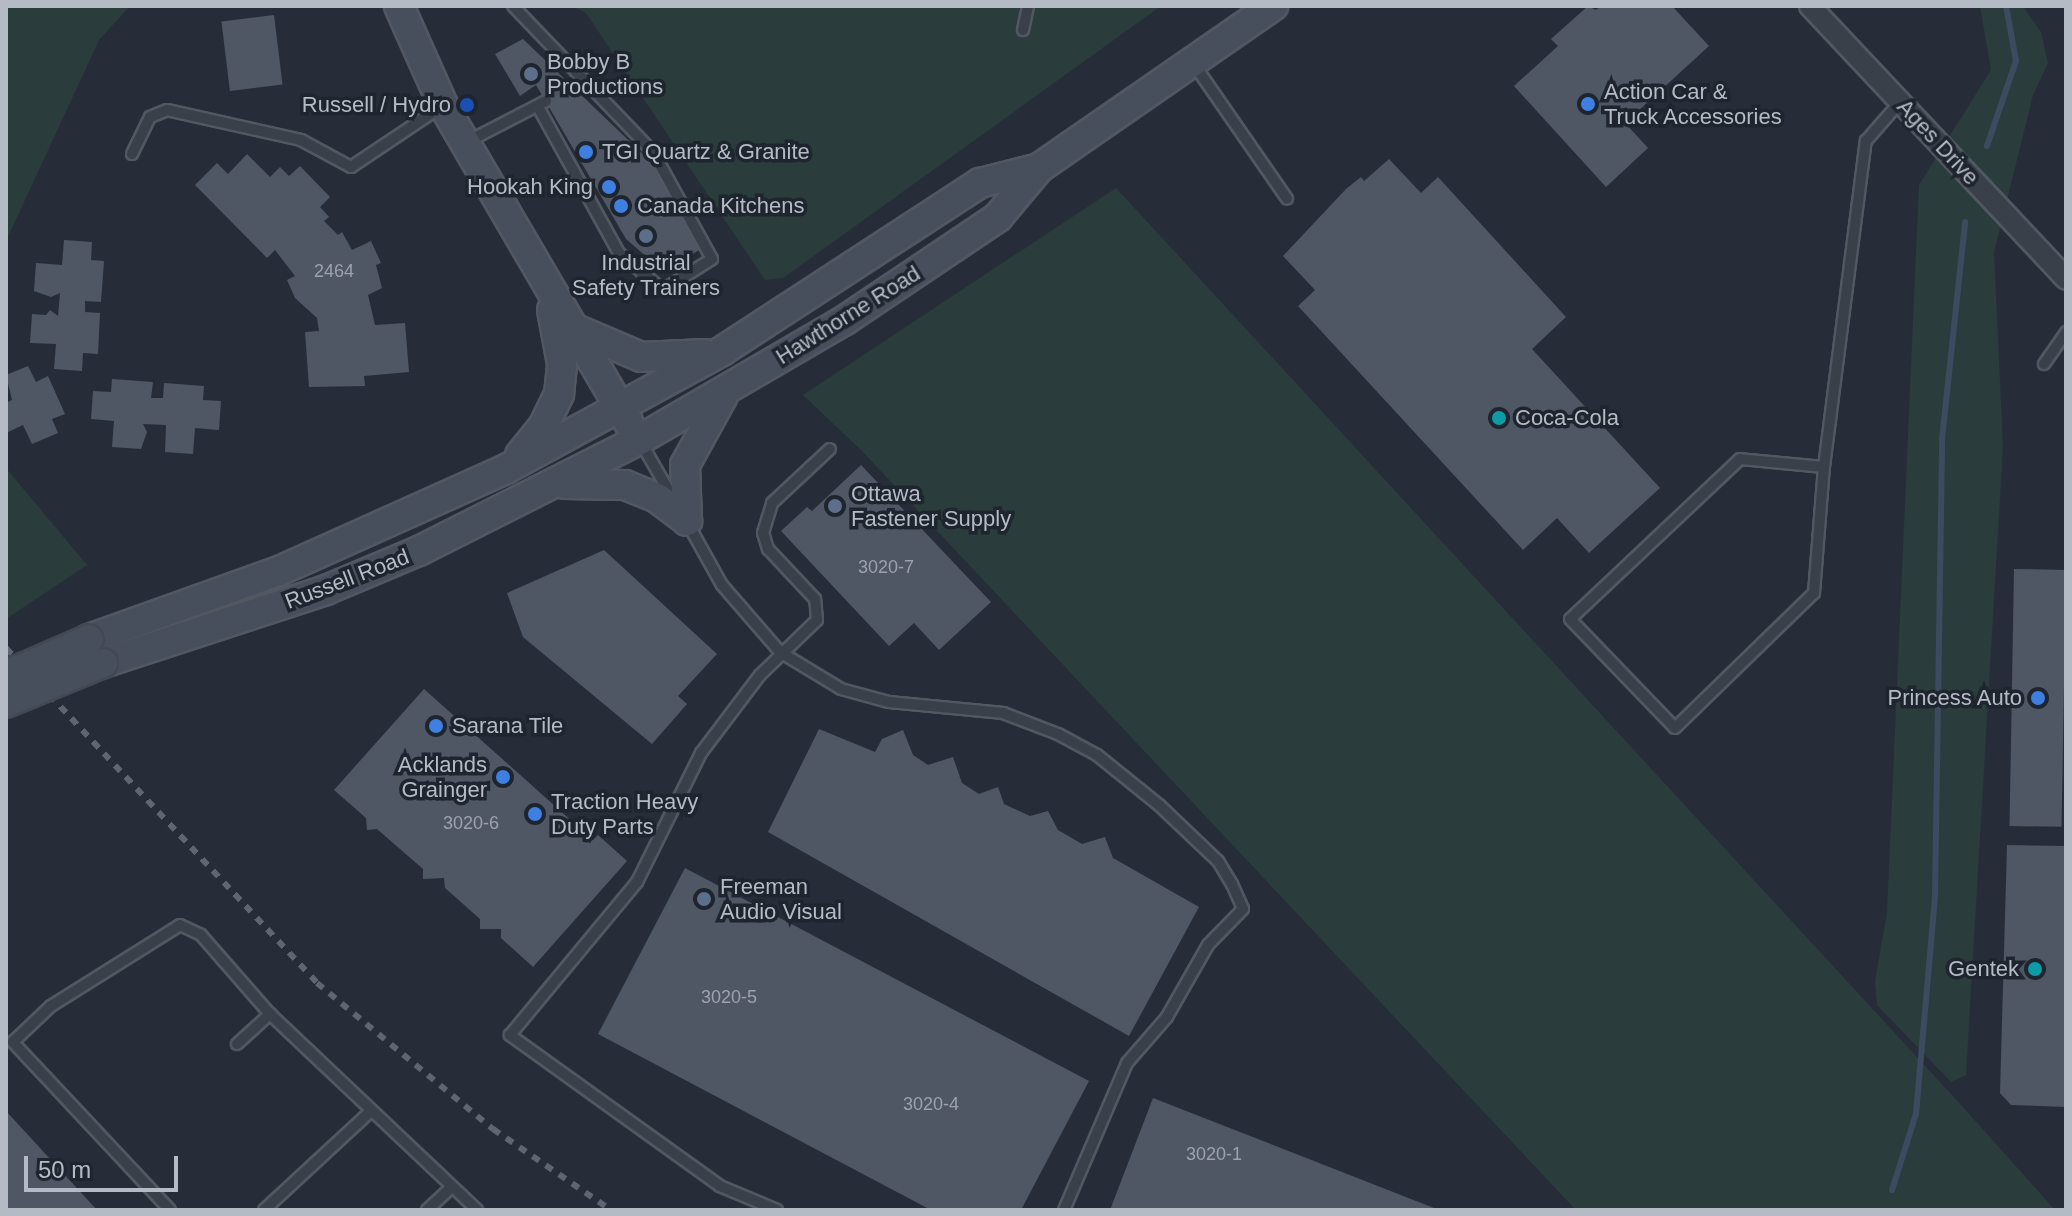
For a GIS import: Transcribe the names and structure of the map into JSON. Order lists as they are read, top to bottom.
{
  "streets": {
    "main road": ["Hawthorne Road", "Russell Road"],
    "street": ["Ages Drive"]
  },
  "crossings": [
    ["Hawthorne Road", "Russell Road"]
  ],
  "places": [
    "Bobby B Productions",
    "Action Car & Truck Accessories",
    "Russell / Hydro",
    "TGI Quartz & Granite",
    "Hookah King",
    "Canada Kitchens",
    "Industrial Safety Trainers",
    "Coca-Cola",
    "Ottawa Fastener Supply",
    "Princess Auto",
    "Sarana Tile",
    "Acklands Grainger",
    "Traction Heavy Duty Parts",
    "Freeman Audio Visual",
    "Gentek"
  ],
  "house_numbers": [
    "2464",
    "3020-7",
    "3020-6",
    "3020-5",
    "3020-4",
    "3020-1"
  ],
  "scale_bar": "50 m"
}
